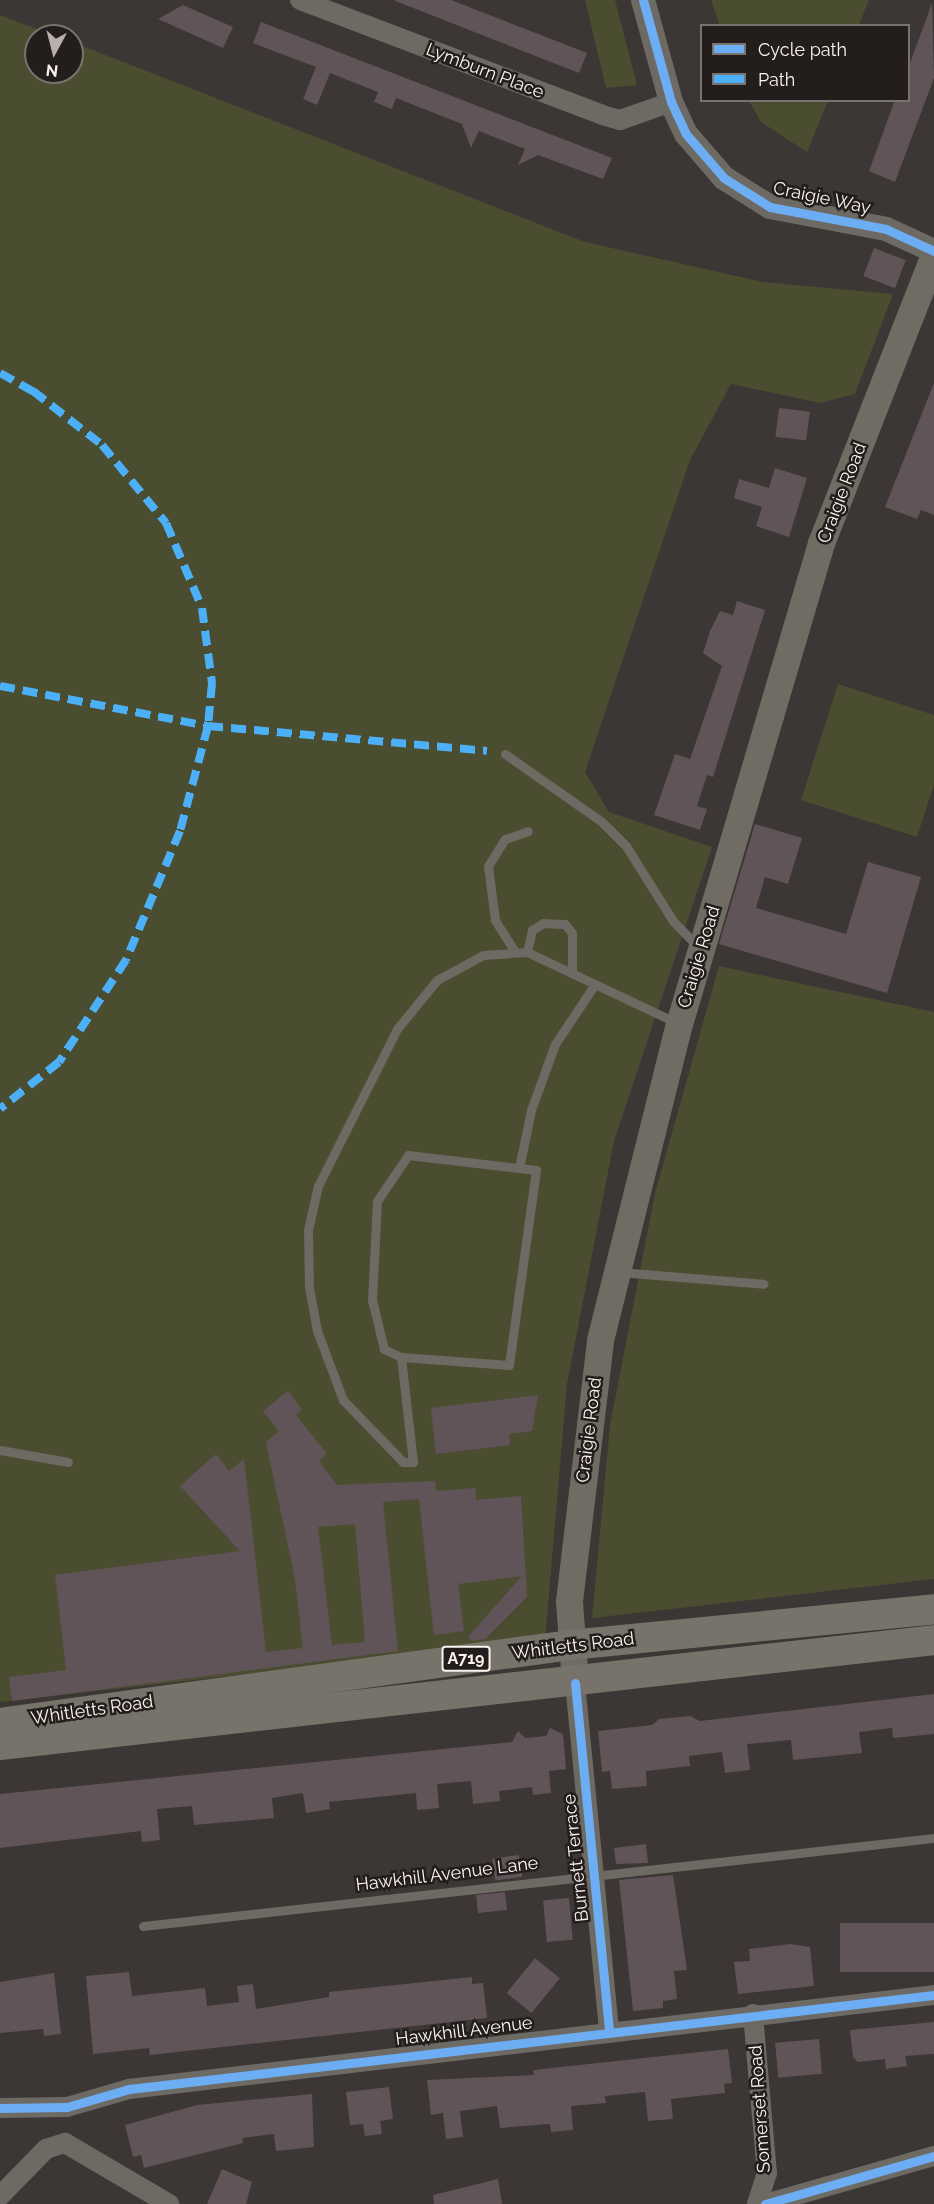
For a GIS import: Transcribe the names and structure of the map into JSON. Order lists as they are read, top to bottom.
{
  "streets": {
    "main road": ["Craigie Road", "Whitletts Road", "A719"],
    "street": [
      "Lymburn Place",
      "Craigie Way",
      "Burnett Terrace",
      "Hawkhill Avenue",
      "Somerset Road"
    ],
    "lane": ["Hawkhill Avenue Lane"]
  },
  "crossings": [
    ["Lymburn Place", "Craigie Way"],
    ["Craigie Way", "Craigie Road"],
    ["Craigie Road", "Whitletts Road"],
    ["Craigie Road", "Burnett Terrace"],
    ["Whitletts Road", "Burnett Terrace"],
    ["Burnett Terrace", "Hawkhill Avenue Lane"],
    ["Burnett Terrace", "Hawkhill Avenue"],
    ["Hawkhill Avenue", "Somerset Road"]
  ],
  "legend": ["Cycle path", "Path"],
  "north": "bottom"
}
